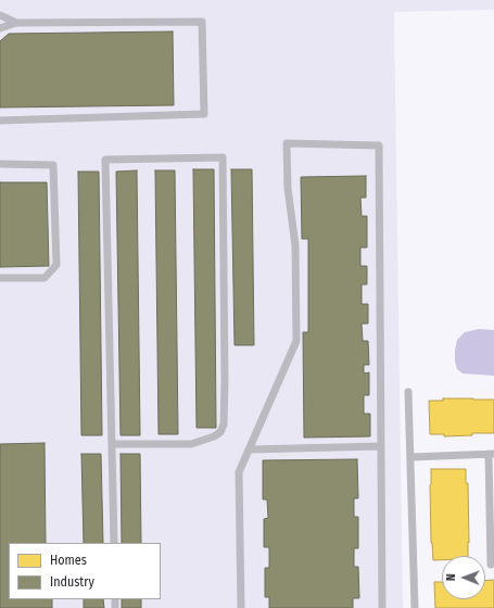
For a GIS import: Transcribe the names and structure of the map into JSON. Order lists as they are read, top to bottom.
{
  "legend": ["Homes", "Industry"],
  "north": "left"
}
